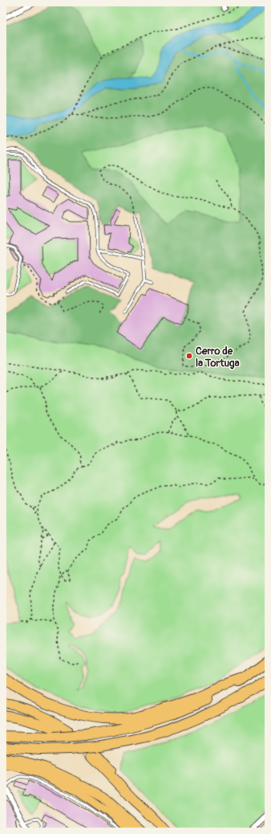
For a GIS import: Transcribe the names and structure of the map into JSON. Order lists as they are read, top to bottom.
{
  "places": ["Cerro de la Tortuga"]
}
